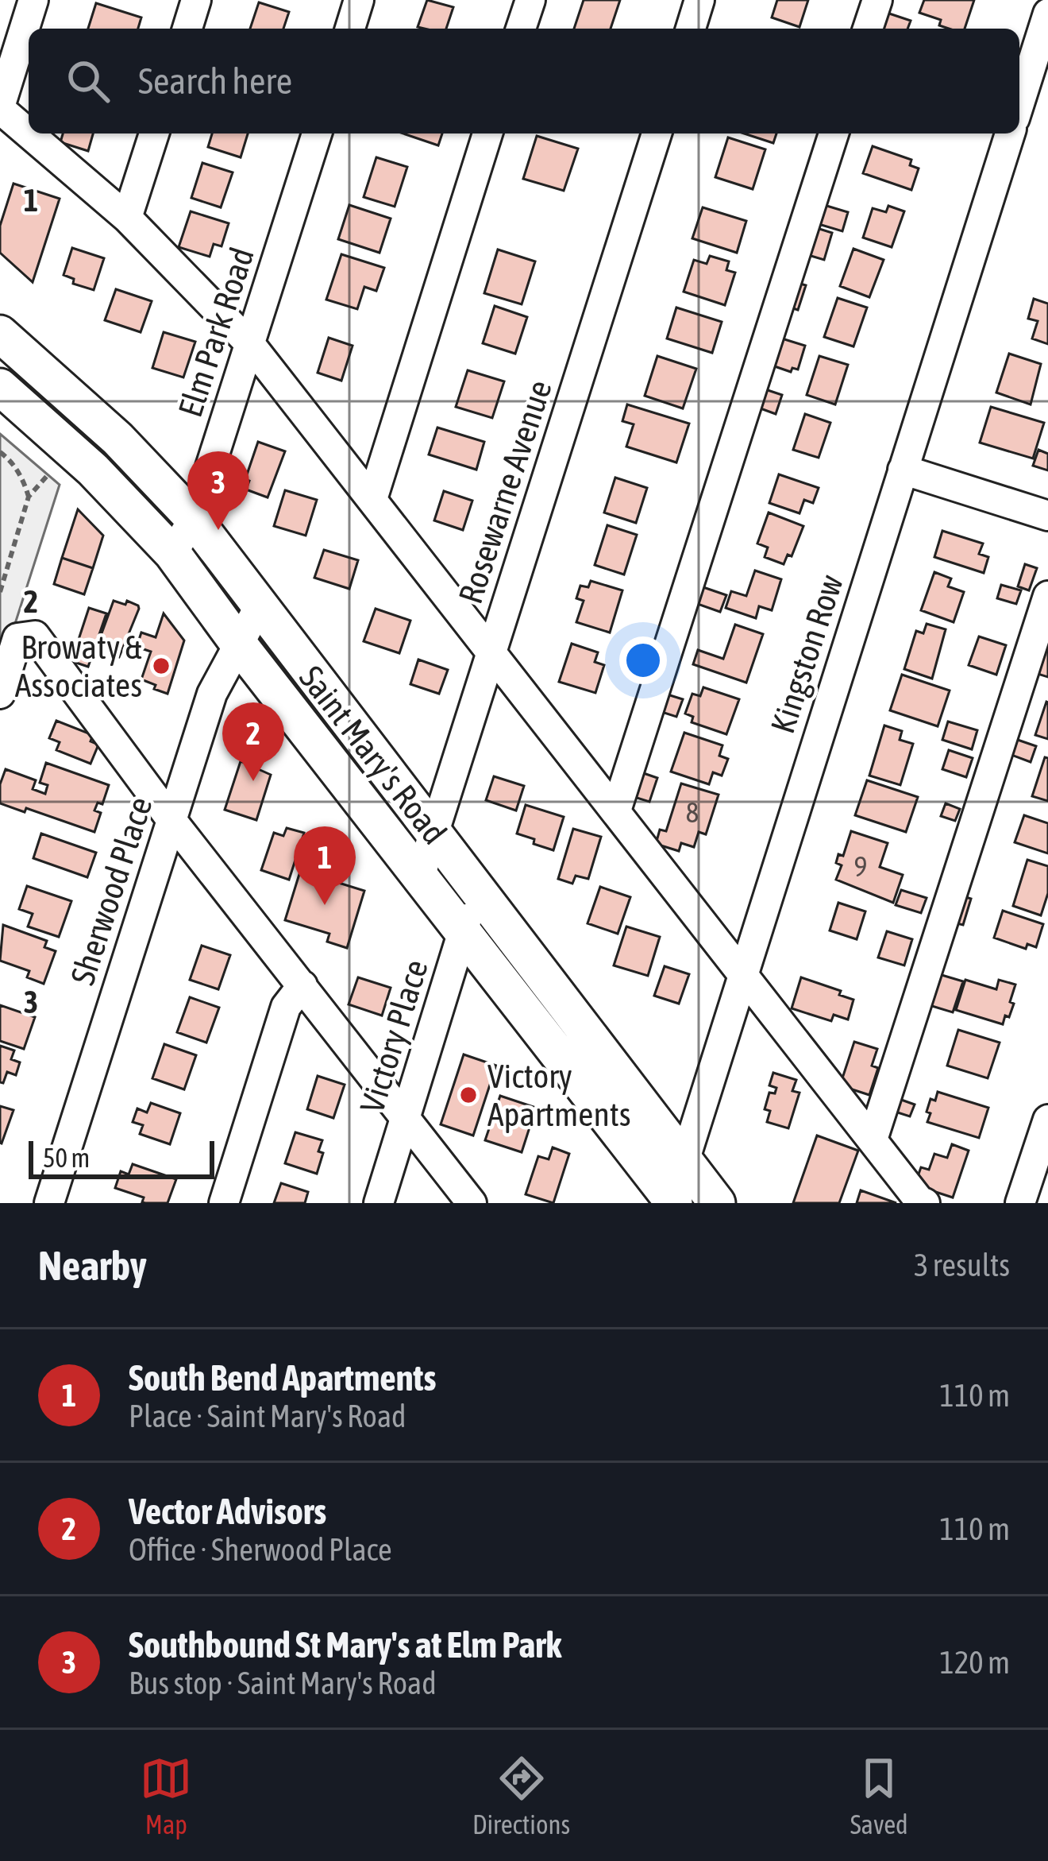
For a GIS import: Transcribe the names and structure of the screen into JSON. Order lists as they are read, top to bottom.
{
  "streets": {
    "main road": ["Saint Mary's Road"],
    "street": [
      "Elm Park Road",
      "Rosewarne Avenue",
      "Kingston Row",
      "Sherwood Place",
      "Victory Place"
    ]
  },
  "crossings": [
    ["Elm Park Road", "Saint Mary's Road"],
    ["Rosewarne Avenue", "Saint Mary's Road"],
    ["Kingston Row", "Saint Mary's Road"],
    ["Saint Mary's Road", "Sherwood Place"],
    ["Saint Mary's Road", "Victory Place"]
  ],
  "places": ["Browaty & Associates", "Victory Apartments"],
  "house_numbers": ["8", "9"],
  "scale_bar": "50 m",
  "page": {
    "search": "Search here",
    "pins": ["3", "2", "1"],
    "scale": "50 m",
    "heading": ["Nearby", "3 results"],
    "list": [
      {
        "mark": "1",
        "name": "South Bend Apartments",
        "note": "Place · Saint Mary's Road",
        "value": "110 m"
      },
      {
        "mark": "2",
        "name": "Vector Advisors",
        "note": "Office · Sherwood Place",
        "value": "110 m"
      },
      {
        "mark": "3",
        "name": "Southbound St Mary's at Elm Park",
        "note": "Bus stop · Saint Mary's Road",
        "value": "120 m"
      }
    ],
    "nav": ["Map", "Directions", "Saved"]
  },
  "grid": {
    "rows": ["1", "2", "3"]
  }
}
